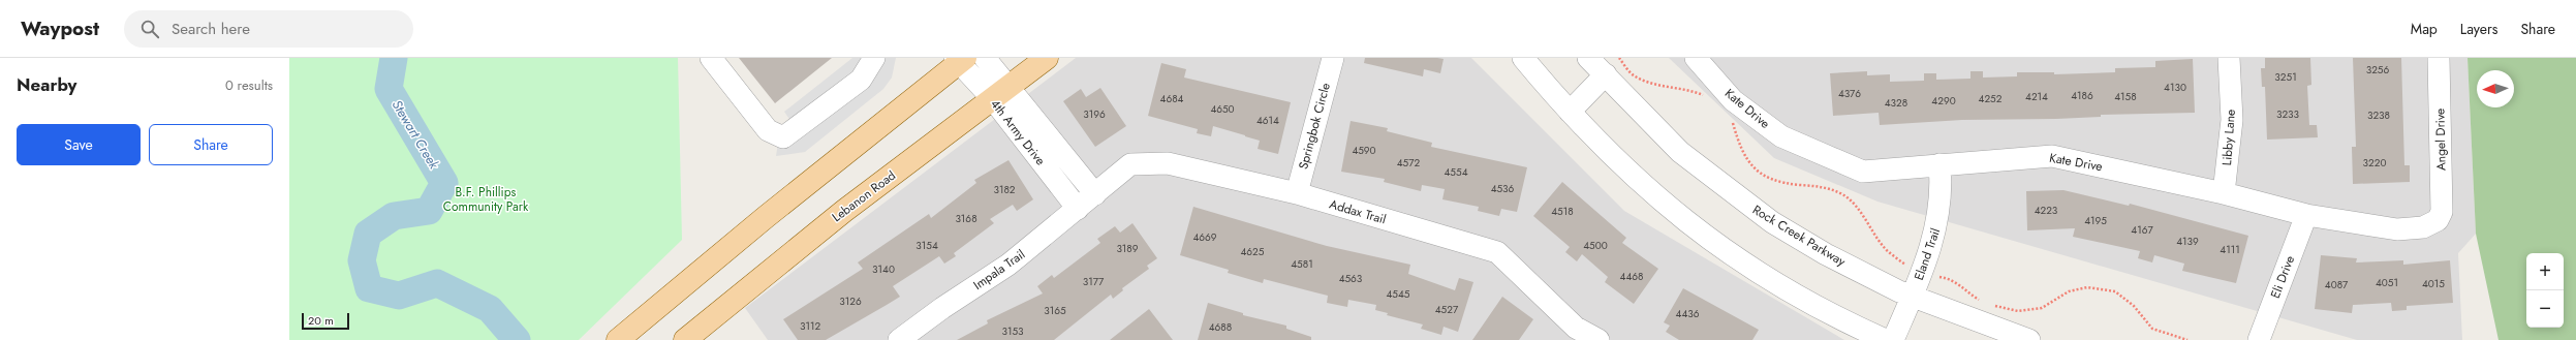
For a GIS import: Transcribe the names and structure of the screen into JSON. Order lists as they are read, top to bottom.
{
  "streets": {
    "main road": ["Lebanon Road"],
    "street": [
      "Kate Drive",
      "Springbok Circle",
      "4th Army Drive",
      "Libby Lane",
      "Angel Drive",
      "Addax Trail",
      "Rock Creek Parkway",
      "Eland Trail",
      "Impala Trail",
      "Eli Drive"
    ]
  },
  "crossings": [
    ["Kate Drive", "Libby Lane"],
    ["Kate Drive", "Angel Drive"],
    ["Kate Drive", "Eland Trail"],
    ["Kate Drive", "Eli Drive"],
    ["Springbok Circle", "Addax Trail"],
    ["4th Army Drive", "Lebanon Road"],
    ["4th Army Drive", "Addax Trail"],
    ["4th Army Drive", "Impala Trail"],
    ["Addax Trail", "Impala Trail"],
    ["Rock Creek Parkway", "Eland Trail"]
  ],
  "water": ["Stewart Creek"],
  "parks": ["B.F. Phillips Community Park"],
  "house_numbers": [
    "3256",
    "3251",
    "4130",
    "4376",
    "4186",
    "4214",
    "4158",
    "4684",
    "4252",
    "4290",
    "4328",
    "4650",
    "3196",
    "3233",
    "3238",
    "4614",
    "4590",
    "4572",
    "3220",
    "4554",
    "4536",
    "3182",
    "4223",
    "4518",
    "3168",
    "4195",
    "4167",
    "4669",
    "4139",
    "3154",
    "4500",
    "3189",
    "4111",
    "4625",
    "4581",
    "3140",
    "4468",
    "4563",
    "3177",
    "4051",
    "4015",
    "4087",
    "4545",
    "3126",
    "4527",
    "3165",
    "4436",
    "3112",
    "4688",
    "3153"
  ],
  "scale_bar": "20 m",
  "north": "left",
  "page": {
    "header": "Waypost",
    "search": "Search here",
    "nav": ["Map", "Layers", "Share"],
    "heading": ["Nearby", "0 results"],
    "buttons": ["Save", "Share"],
    "map_buttons": ["+", "−"],
    "scale": "20 m"
  }
}
